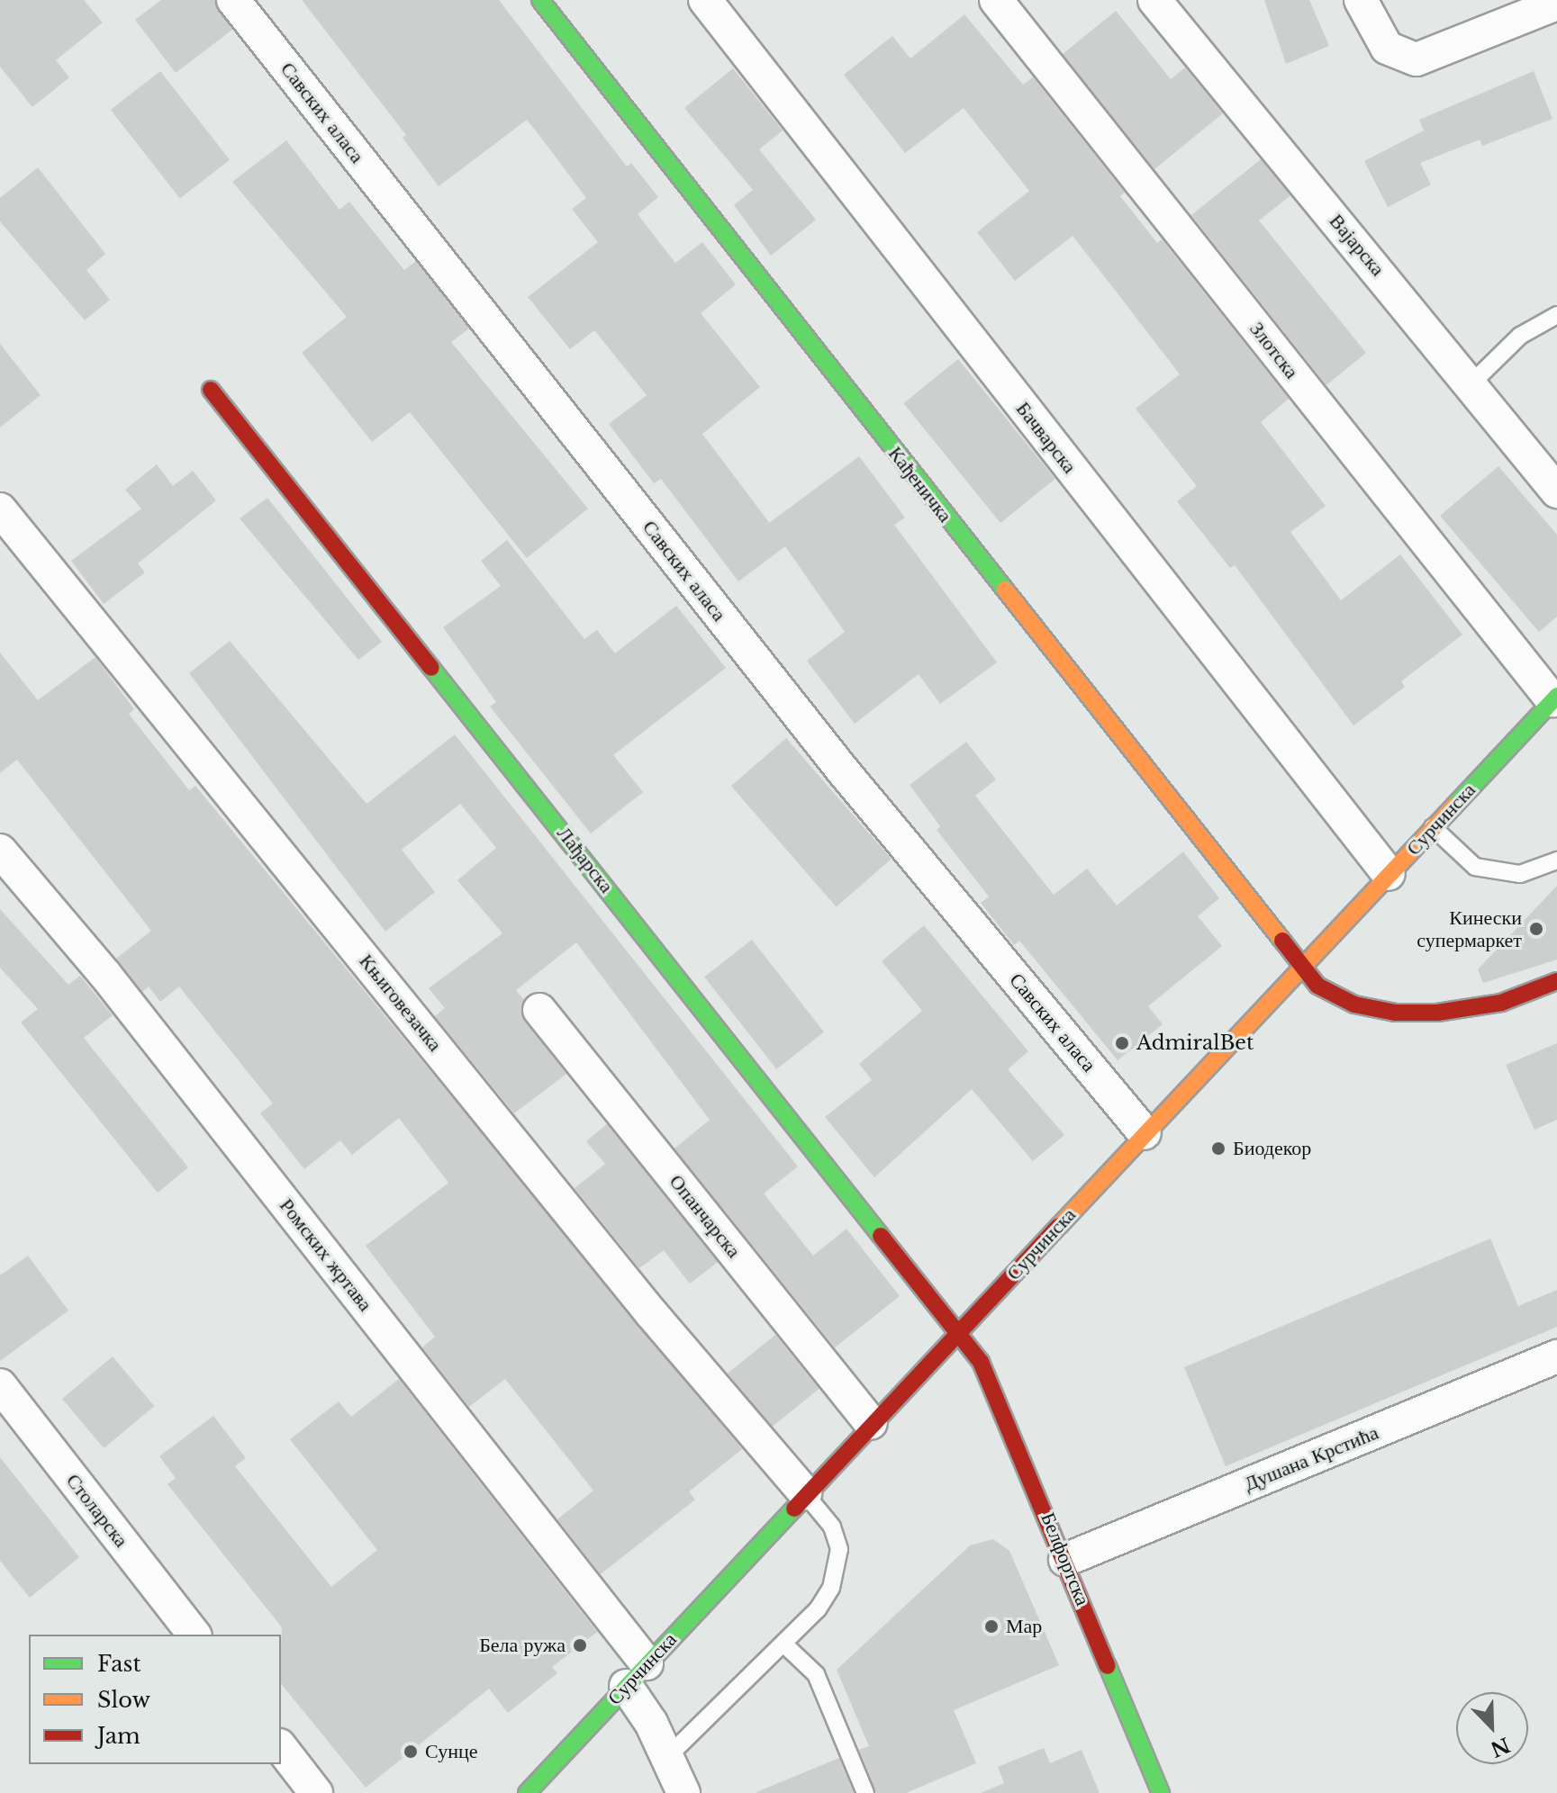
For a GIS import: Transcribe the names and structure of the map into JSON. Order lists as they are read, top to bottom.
{
  "streets": {
    "street": [
      "Савских аласа",
      "Вајарска",
      "Злотска",
      "Бачварска",
      "Кађеничка",
      "Сурчинска",
      "Лађарска",
      "Књиговезачка",
      "Опанчарска",
      "Ромских жртава",
      "Душана Крстића",
      "Столарска",
      "Белфортска"
    ]
  },
  "crossings": [
    ["Савских аласа", "Сурчинска"],
    ["Злотска", "Сурчинска"],
    ["Бачварска", "Сурчинска"],
    ["Кађеничка", "Сурчинска"],
    ["Сурчинска", "Лађарска"],
    ["Сурчинска", "Књиговезачка"],
    ["Сурчинска", "Опанчарска"],
    ["Сурчинска", "Ромских жртава"],
    ["Сурчинска", "Белфортска"],
    ["Лађарска", "Белфортска"],
    ["Душана Крстића", "Белфортска"]
  ],
  "places": [
    "Кинески супермаркет",
    "AdmiralBet",
    "Биодекор",
    "Мар",
    "Бела ружа",
    "Сунце"
  ],
  "legend": ["Fast", "Slow", "Jam"],
  "north": "bottom right"
}
